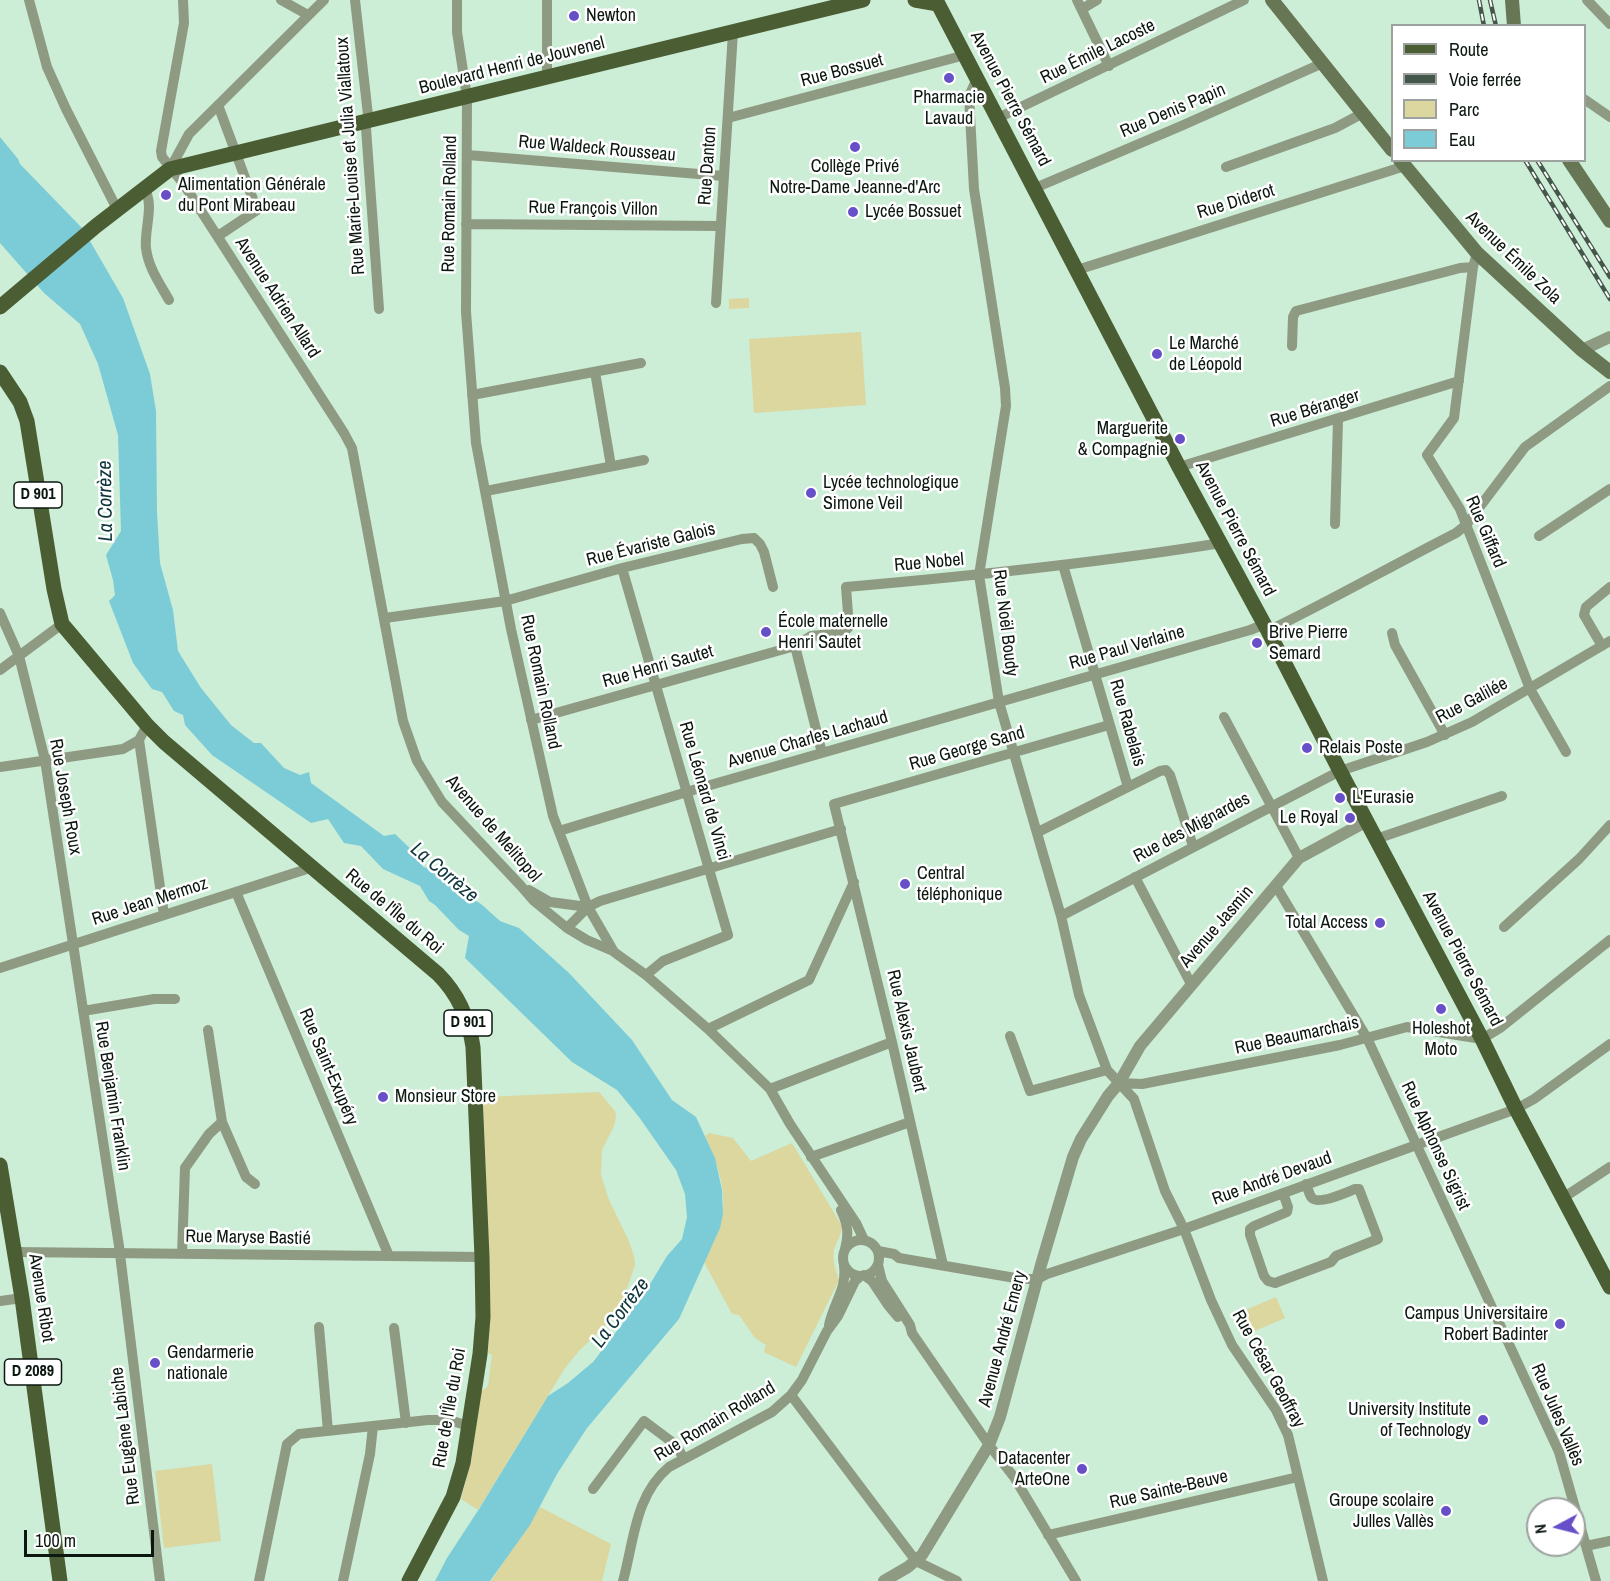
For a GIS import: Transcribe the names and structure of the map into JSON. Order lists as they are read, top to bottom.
{
  "streets": {
    "main road": [
      "Boulevard Henri de Jouvenel",
      "Avenue Pierre Sémard",
      "Avenue Émile Zola",
      "D 901",
      "Rue de l'Île du Roi",
      "Avenue Ribot",
      "D 2089"
    ],
    "street": [
      "Rue Émile Lacoste",
      "Rue Bossuet",
      "Rue Denis Papin",
      "Rue Waldeck Rousseau",
      "Rue Marie-Louise et Julia Viallatoux",
      "Rue Danton",
      "Rue Diderot",
      "Rue Romain Rolland",
      "Rue François Villon",
      "Avenue Adrien Allard",
      "Rue Béranger",
      "Rue Giffard",
      "Rue Évariste Galois",
      "Rue Nobel",
      "Rue Noël Boudy",
      "Rue Paul Verlaine",
      "Rue Henri Sautet",
      "Rue Galilée",
      "Rue Rabelais",
      "Avenue Charles Lachaud",
      "Rue George Sand",
      "Rue Léonard de Vinci",
      "Rue Joseph Roux",
      "Rue des Mignardes",
      "Avenue de Melitopol",
      "Rue Jean Mermoz",
      "Avenue Jasmin",
      "Rue Alexis Jaubert",
      "Rue Beaumarchais",
      "Rue Saint-Exupéry",
      "Rue Benjamin Franklin",
      "Rue Alphonse Sigrist",
      "Rue André Devaud",
      "Rue Maryse Bastié",
      "Avenue André Emery",
      "Rue César Geoffray",
      "Rue Jules Vallès",
      "Rue Eugène Labiche",
      "Rue Sainte-Beuve"
    ]
  },
  "crossings": [
    ["Rue Émile Lacoste", "Avenue Pierre Sémard"],
    ["Boulevard Henri de Jouvenel", "Rue Marie-Louise et Julia Viallatoux"],
    ["Boulevard Henri de Jouvenel", "Rue Danton"],
    ["Boulevard Henri de Jouvenel", "Rue Romain Rolland"],
    ["Boulevard Henri de Jouvenel", "Avenue Adrien Allard"],
    ["Rue Bossuet", "Avenue Pierre Sémard"],
    ["Rue Bossuet", "Rue Danton"],
    ["Avenue Pierre Sémard", "Rue Denis Papin"],
    ["Avenue Pierre Sémard", "Rue Diderot"],
    ["Avenue Pierre Sémard", "Rue Béranger"],
    ["Avenue Pierre Sémard", "Rue Nobel"],
    ["Avenue Pierre Sémard", "Rue Noël Boudy"],
    ["Avenue Pierre Sémard", "Rue Paul Verlaine"],
    ["Avenue Pierre Sémard", "Rue Galilée"],
    ["Avenue Pierre Sémard", "Rue des Mignardes"],
    ["Avenue Pierre Sémard", "Avenue Jasmin"],
    ["Avenue Pierre Sémard", "Rue Beaumarchais"],
    ["Avenue Pierre Sémard", "Rue André Devaud"],
    ["Rue Waldeck Rousseau", "Rue Danton"],
    ["Rue Waldeck Rousseau", "Rue Romain Rolland"],
    ["Rue Danton", "Rue François Villon"],
    ["Rue Diderot", "Avenue Émile Zola"],
    ["Rue Romain Rolland", "Rue François Villon"],
    ["Rue Romain Rolland", "Rue Évariste Galois"],
    ["Rue Romain Rolland", "Rue Henri Sautet"],
    ["Rue Romain Rolland", "Avenue Charles Lachaud"],
    ["Rue Romain Rolland", "Rue Léonard de Vinci"],
    ["Rue Romain Rolland", "Avenue de Melitopol"],
    ["Avenue Émile Zola", "Rue Giffard"],
    ["Avenue Adrien Allard", "Rue Évariste Galois"],
    ["Avenue Adrien Allard", "Avenue de Melitopol"],
    ["Rue Béranger", "Rue Giffard"],
    ["Rue Giffard", "Rue Paul Verlaine"],
    ["Rue Giffard", "Rue Galilée"],
    ["Rue Évariste Galois", "Rue Léonard de Vinci"],
    ["Rue Évariste Galois", "Avenue de Melitopol"],
    ["Rue Nobel", "Rue Noël Boudy"],
    ["Rue Nobel", "Rue Henri Sautet"],
    ["Rue Nobel", "Rue Rabelais"],
    ["Rue Noël Boudy", "Rue Paul Verlaine"],
    ["Rue Noël Boudy", "Avenue Charles Lachaud"],
    ["Rue Noël Boudy", "Rue George Sand"],
    ["Rue Noël Boudy", "Rue des Mignardes"],
    ["Rue Noël Boudy", "Avenue Jasmin"],
    ["Rue Noël Boudy", "Rue Beaumarchais"],
    ["Rue Noël Boudy", "Avenue André Emery"],
    ["Rue Noël Boudy", "Rue César Geoffray"],
    ["Rue Paul Verlaine", "Rue Rabelais"],
    ["Rue Paul Verlaine", "Avenue Charles Lachaud"],
    ["Rue Henri Sautet", "Rue Léonard de Vinci"],
    ["Rue Galilée", "Rue des Mignardes"],
    ["Rue Rabelais", "Rue George Sand"],
    ["Avenue Charles Lachaud", "Rue Léonard de Vinci"],
    ["Rue George Sand", "Rue Alexis Jaubert"],
    ["Rue Joseph Roux", "Rue Jean Mermoz"],
    ["Rue Joseph Roux", "Rue Benjamin Franklin"],
    ["Rue Jean Mermoz", "Rue de l'Île du Roi"],
    ["Rue Jean Mermoz", "Rue Saint-Exupéry"],
    ["Rue Jean Mermoz", "Rue Benjamin Franklin"],
    ["Rue de l'Île du Roi", "Rue Maryse Bastié"],
    ["Avenue Jasmin", "Rue Beaumarchais"],
    ["Avenue Jasmin", "Rue Alphonse Sigrist"],
    ["Avenue Jasmin", "Avenue André Emery"],
    ["Avenue Jasmin", "Rue César Geoffray"],
    ["Rue Beaumarchais", "Rue Alphonse Sigrist"],
    ["Rue Beaumarchais", "Avenue André Emery"],
    ["Rue Beaumarchais", "Rue César Geoffray"],
    ["Rue Saint-Exupéry", "Rue Maryse Bastié"],
    ["Rue Benjamin Franklin", "Rue Maryse Bastié"],
    ["Rue Benjamin Franklin", "Rue Eugène Labiche"],
    ["Rue Alphonse Sigrist", "Rue André Devaud"],
    ["Rue Alphonse Sigrist", "Rue Jules Vallès"],
    ["Rue André Devaud", "Avenue André Emery"],
    ["Rue André Devaud", "Rue César Geoffray"],
    ["Rue Maryse Bastié", "Avenue Ribot"],
    ["Rue Maryse Bastié", "Rue Eugène Labiche"],
    ["Avenue André Emery", "Rue César Geoffray"],
    ["Rue César Geoffray", "Rue Sainte-Beuve"]
  ],
  "water": ["La Corrèze"],
  "places": [
    "Newton",
    "Pharmacie Lavaud",
    "Collège Privé Notre-Dame Jeanne-d'Arc",
    "Alimentation Générale du Pont Mirabeau",
    "Lycée Bossuet",
    "Le Marché de Léopold",
    "Marguerite & Compagnie",
    "Lycée technologique Simone Veil",
    "École maternelle Henri Sautet",
    "Brive Pierre Semard",
    "Relais Poste",
    "L'Eurasie",
    "Le Royal",
    "Central téléphonique",
    "Total Access",
    "Holeshot Moto",
    "Monsieur Store",
    "Campus Universitaire Robert Badinter",
    "Gendarmerie nationale",
    "University Institute of Technology",
    "Datacenter ArteOne",
    "Groupe scolaire Julles Vallès"
  ],
  "legend": [
    "Route",
    "Voie ferrée",
    "Parc",
    "Eau"
  ],
  "scale_bar": "100 m",
  "north": "left"
}
